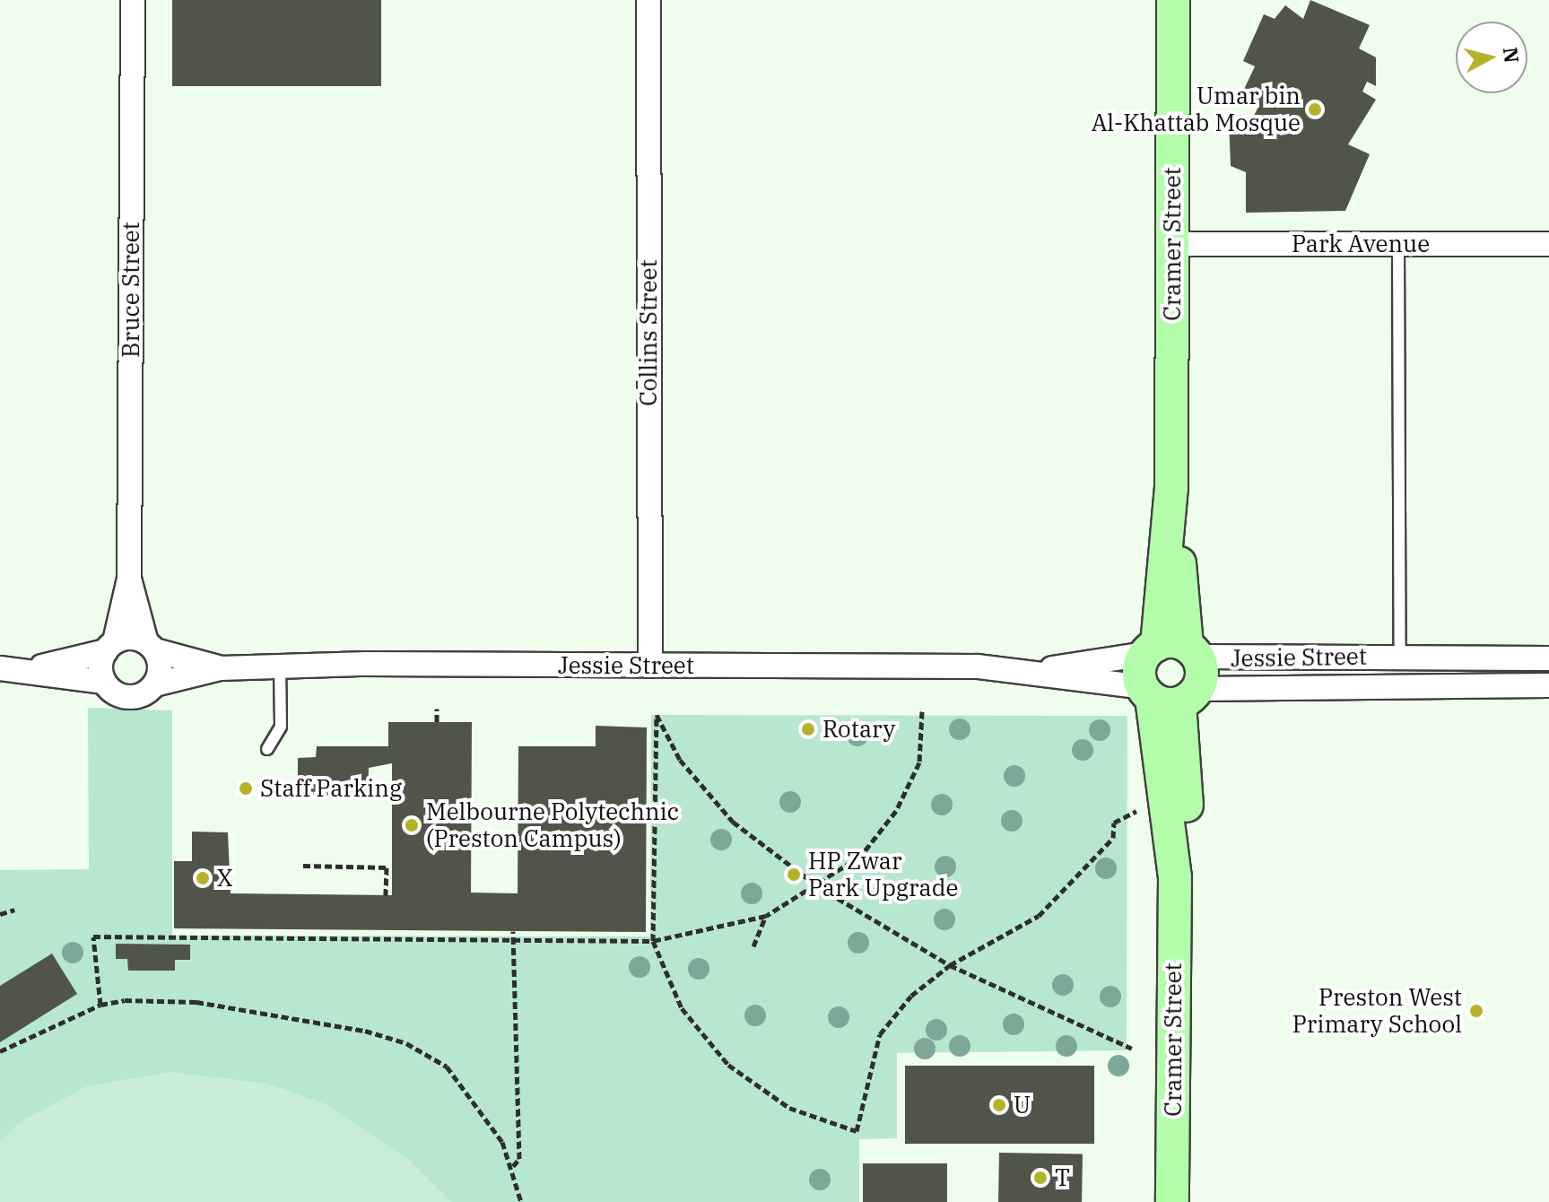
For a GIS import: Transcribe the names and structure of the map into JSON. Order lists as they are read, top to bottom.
{
  "streets": {
    "street": [
      "Cramer Street",
      "Park Avenue",
      "Bruce Street",
      "Collins Street",
      "Jessie Street"
    ]
  },
  "crossings": [
    ["Cramer Street", "Park Avenue"],
    ["Cramer Street", "Jessie Street"],
    ["Bruce Street", "Jessie Street"],
    ["Collins Street", "Jessie Street"]
  ],
  "places": [
    "Umar bin Al-Khattab Mosque",
    "Rotary",
    "Staff Parking",
    "Melbourne Polytechnic (Preston Campus)",
    "HP Zwar Park Upgrade",
    "X",
    "Preston West Primary School",
    "U",
    "T"
  ],
  "north": "right"
}
